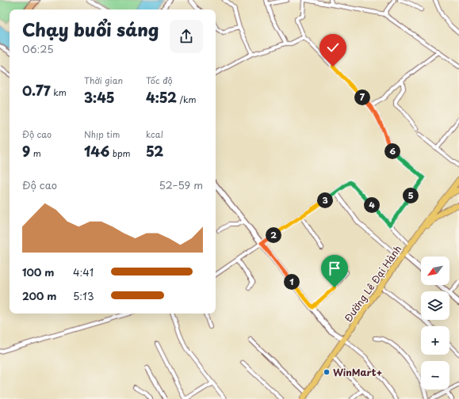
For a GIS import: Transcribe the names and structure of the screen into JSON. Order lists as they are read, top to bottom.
{
  "streets": {
    "main road": ["Đường Lê Đại Hành"]
  },
  "places": ["WinMart+"],
  "north": "bottom left",
  "page": {
    "heading": ["Chạy buổi sáng", "06:25"],
    "stats": [
      ["0.77 km"],
      ["Thời gian", "3:45"],
      ["Tốc độ", "4:52 /km"],
      ["Độ cao", "9 m"],
      ["Nhịp tim", "146 bpm"],
      ["kcal", "52"]
    ],
    "pins": [
      "7",
      "6",
      "5",
      "3",
      "4",
      "2",
      "1"
    ],
    "chart": ["Độ cao", "52–59 m"],
    "map_buttons": ["+", "−"],
    "list": [
      {
        "name": "100 m",
        "note": "4:41"
      },
      {
        "name": "200 m",
        "note": "5:13"
      }
    ]
  }
}
